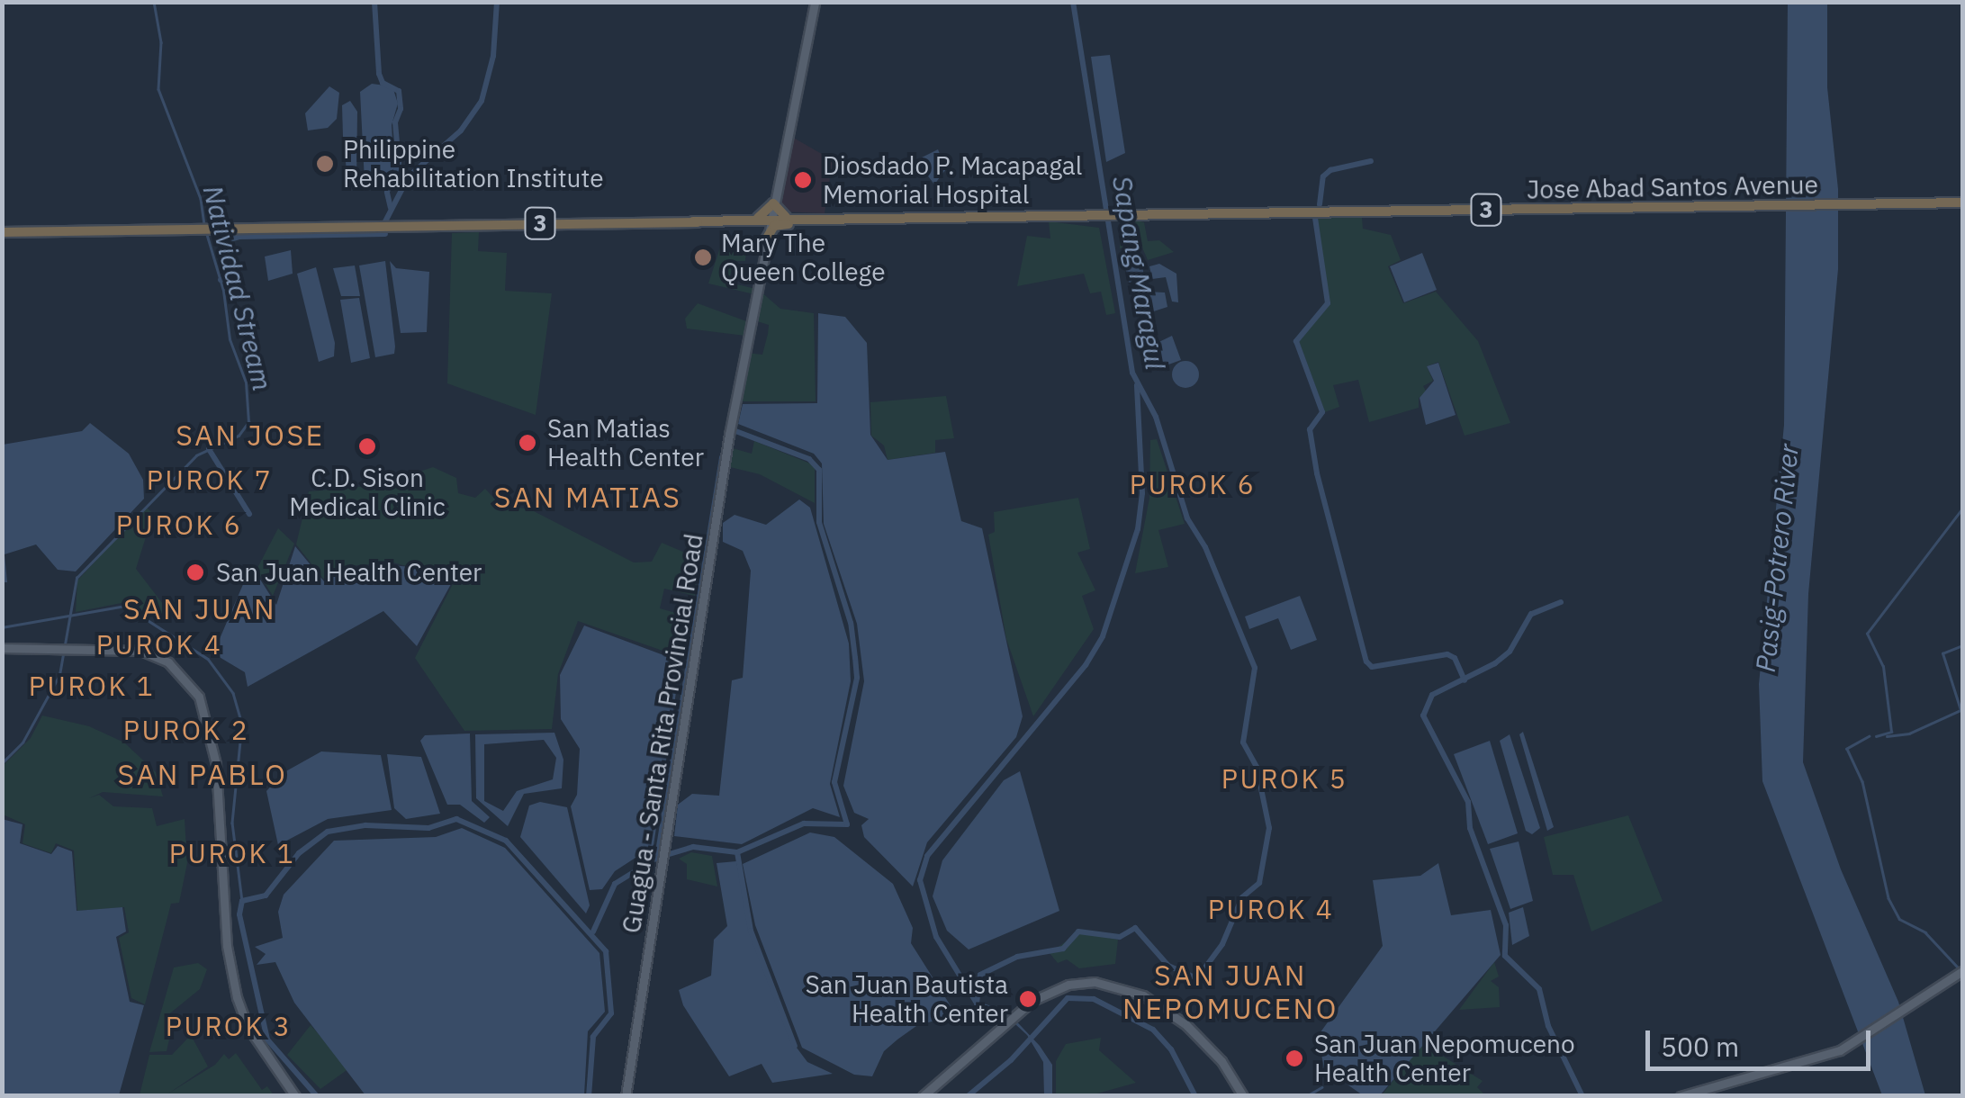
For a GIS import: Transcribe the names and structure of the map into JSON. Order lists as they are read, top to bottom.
{
  "streets": {
    "highway": ["Jose Abad Santos Avenue", "3"],
    "main road": ["Guagua - Santa Rita Provincial Road"]
  },
  "crossings": [
    ["Jose Abad Santos Avenue", "Guagua - Santa Rita Provincial Road"]
  ],
  "districts": [
    "SAN JOSE",
    "PUROK 7",
    "PUROK 6",
    "SAN MATIAS",
    "PUROK 6",
    "SAN JUAN",
    "PUROK 4",
    "PUROK 1",
    "PUROK 2",
    "SAN PABLO",
    "PUROK 5",
    "PUROK 1",
    "PUROK 4",
    "SAN JUAN NEPOMUCENO",
    "PUROK 3"
  ],
  "water": ["Sapang Maragul", "Natividad Stream", "Pasig-Potrero River"],
  "places": [
    "Philippine Rehabilitation Institute",
    "Diosdado P. Macapagal Memorial Hospital",
    "Mary The Queen College",
    "San Matias Health Center",
    "C.D. Sison Medical Clinic",
    "San Juan Health Center",
    "San Juan Bautista Health Center",
    "San Juan Nepomuceno Health Center"
  ],
  "scale_bar": "500 m"
}
